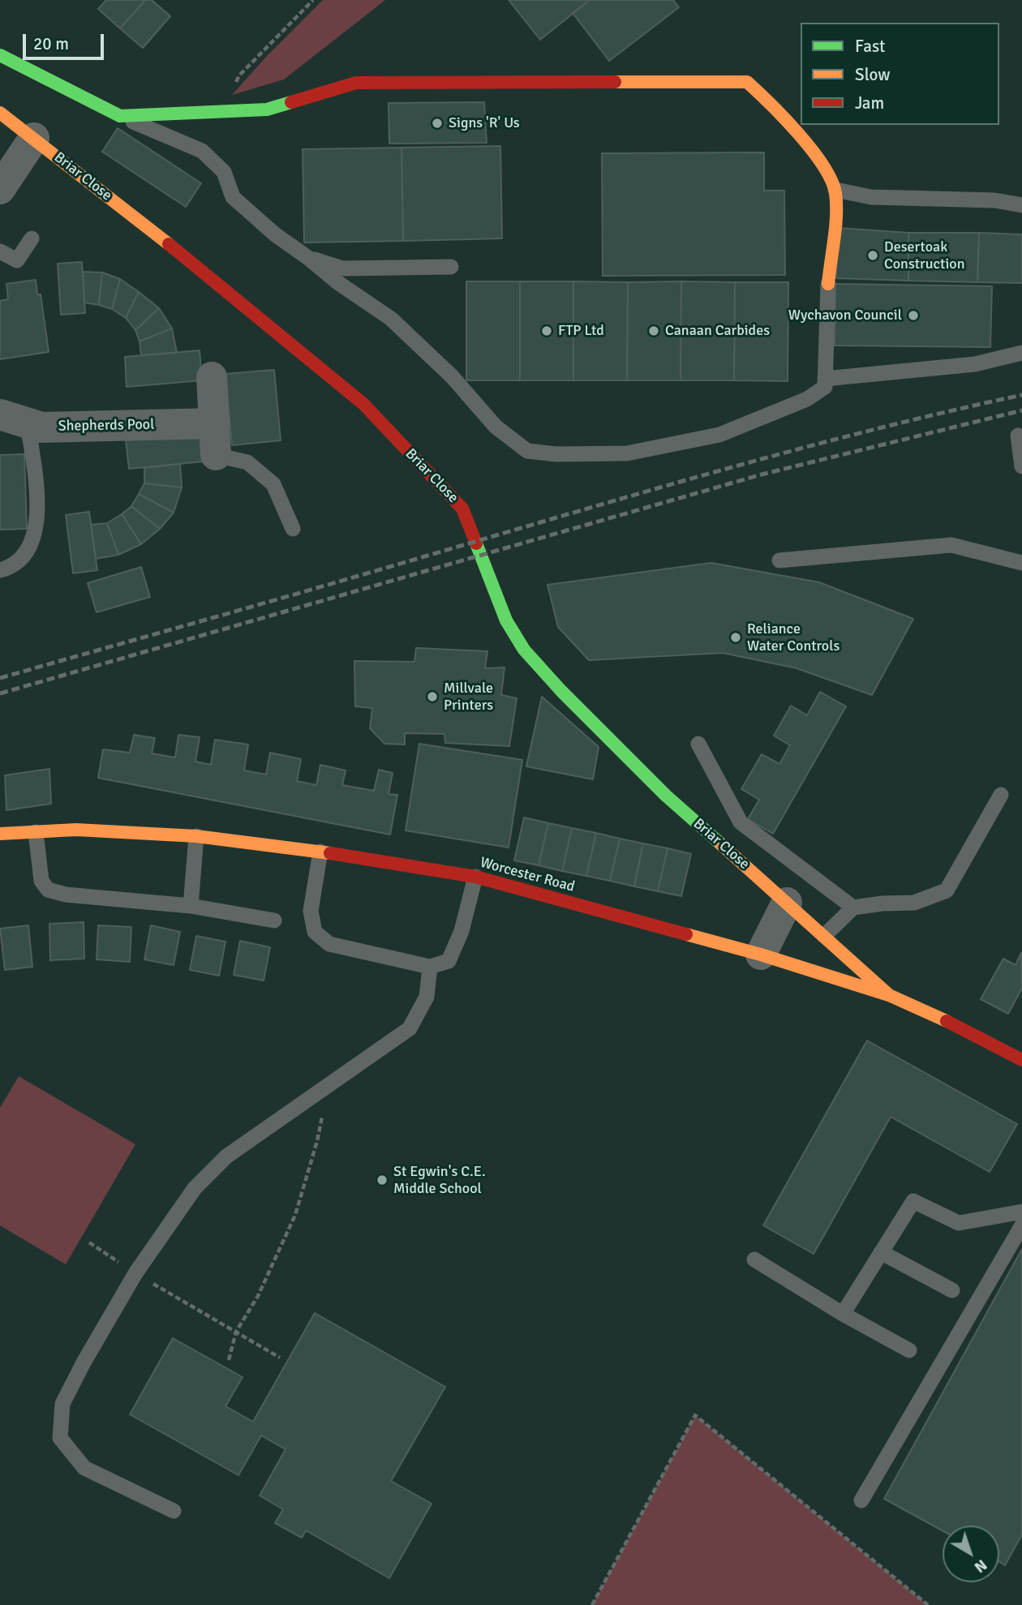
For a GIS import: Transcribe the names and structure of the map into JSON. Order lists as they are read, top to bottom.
{
  "streets": {
    "street": ["Briar Close", "Shepherds Pool", "Worcester Road"]
  },
  "crossings": [
    ["Briar Close", "Worcester Road"]
  ],
  "places": [
    "Signs 'R' Us",
    "Desertoak Construction",
    "Wychavon Council",
    "FTP Ltd",
    "Canaan Carbides",
    "Reliance Water Controls",
    "Millvale Printers",
    "St Egwin's C.E. Middle School"
  ],
  "legend": ["Fast", "Slow", "Jam"],
  "scale_bar": "20 m",
  "north": "bottom right"
}
